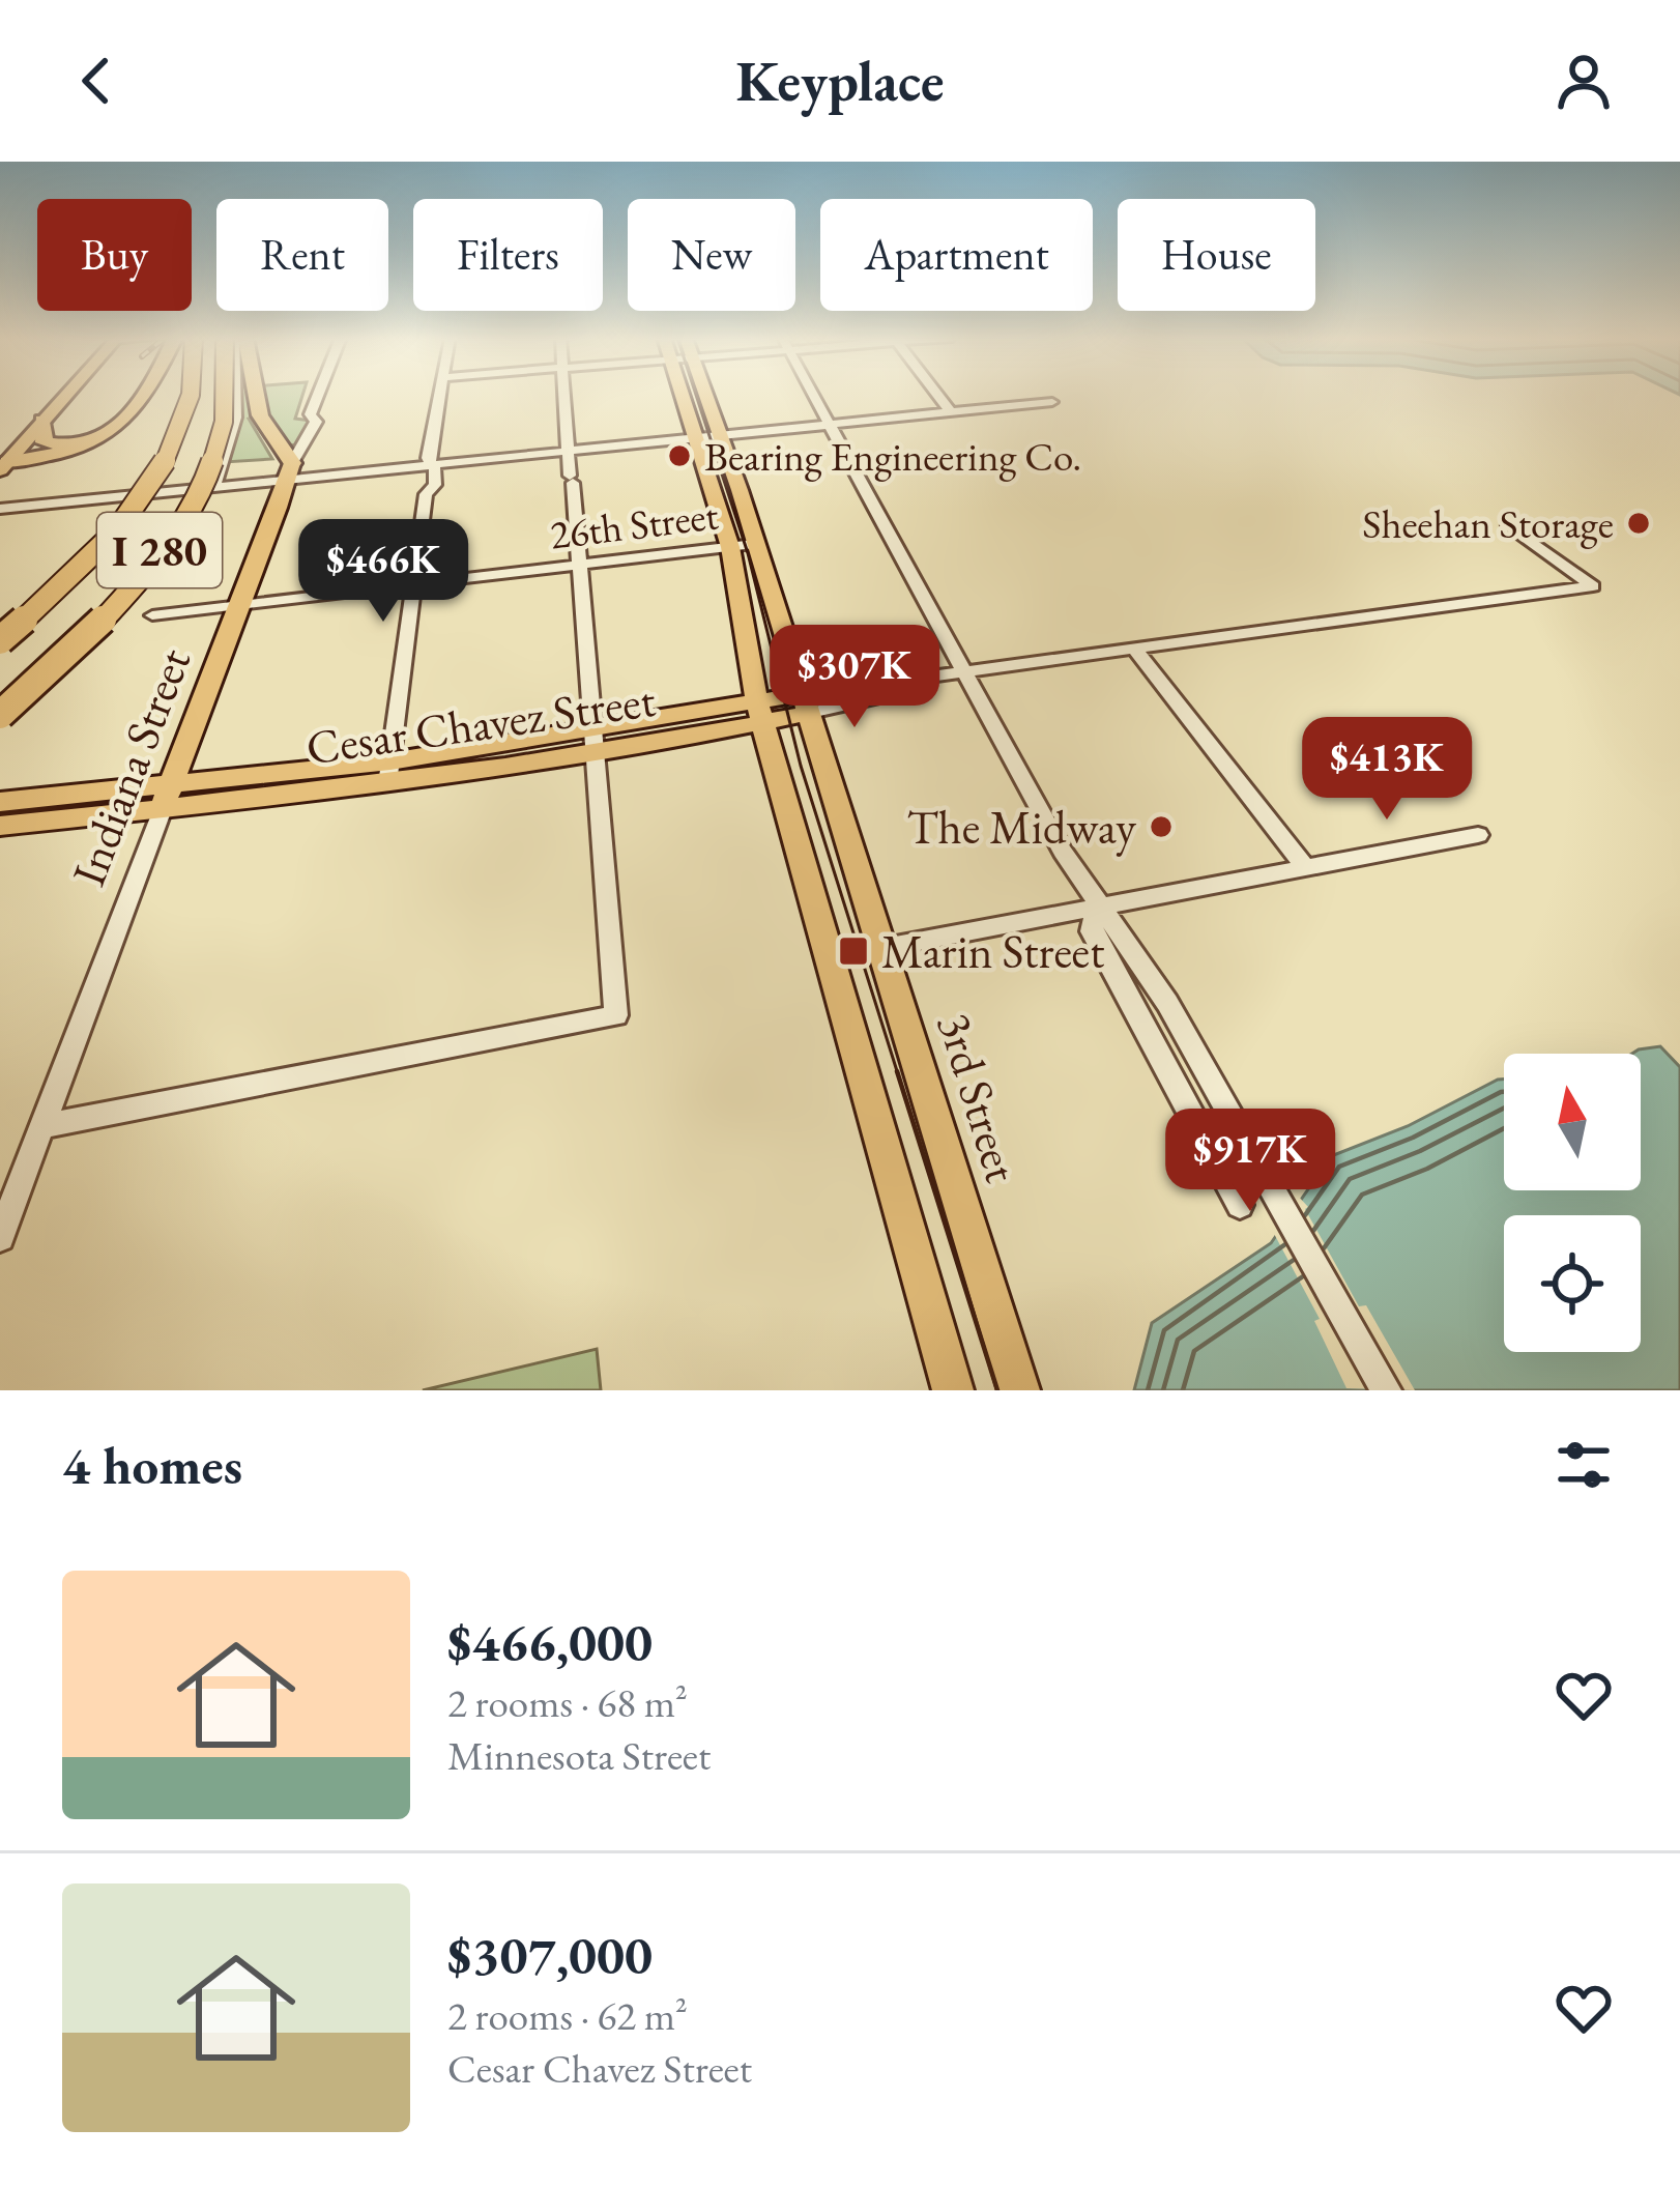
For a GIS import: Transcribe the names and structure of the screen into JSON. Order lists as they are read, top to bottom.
{
  "streets": {
    "highway": ["I 280"],
    "main road": ["Cesar Chavez Street", "Indiana Street", "3rd Street"],
    "street": ["26th Street"]
  },
  "crossings": [
    ["26th Street", "Indiana Street"],
    ["26th Street", "3rd Street"],
    ["Cesar Chavez Street", "Indiana Street"],
    ["Cesar Chavez Street", "3rd Street"]
  ],
  "places": {
    "other": ["Bearing Engineering Co.", "Sheehan Storage", "The Midway"],
    "transit": ["Marin Street"]
  },
  "north": "top",
  "page": {
    "header": "Keyplace",
    "chip": [
      "Buy",
      "Rent",
      "Filters",
      "New",
      "Apartment",
      "House"
    ],
    "price": [
      "$466K",
      "$307K",
      "$413K",
      "$917K"
    ],
    "heading": "4 homes",
    "list": [
      {
        "name": "$466,000",
        "note": "2 rooms · 68 m² · Minnesota Street"
      },
      {
        "name": "$307,000",
        "note": "2 rooms · 62 m² · Cesar Chavez Street"
      }
    ]
  }
}
